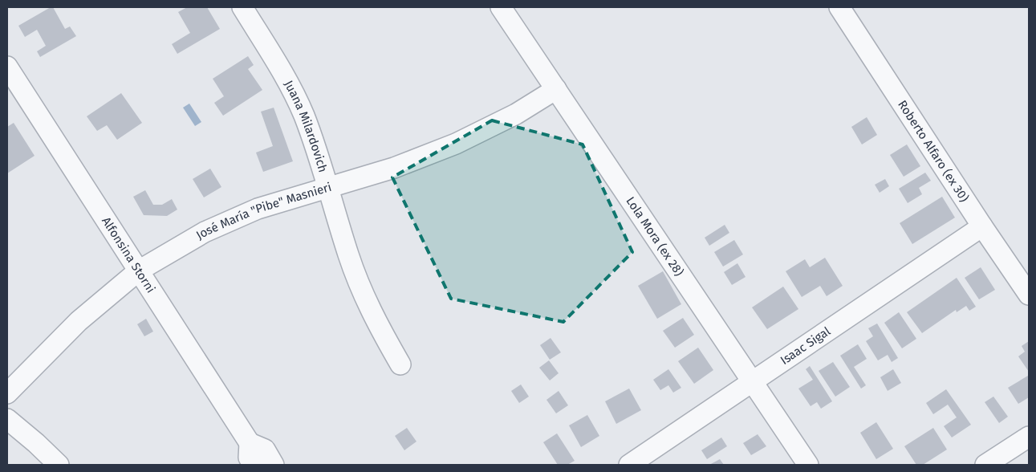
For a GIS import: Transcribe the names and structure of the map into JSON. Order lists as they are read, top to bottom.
{
  "streets": {
    "street": [
      "Juana Milardovich",
      "Roberto Alfaro (ex 30)",
      "José María \"Pibe\" Masnieri",
      "Lola Mora (ex 28)",
      "Alfonsina Storni",
      "Isaac Sigal"
    ]
  },
  "crossings": [
    ["Juana Milardovich", "José María \"Pibe\" Masnieri"],
    ["Roberto Alfaro (ex 30)", "Isaac Sigal"],
    ["José María \"Pibe\" Masnieri", "Lola Mora (ex 28)"],
    ["José María \"Pibe\" Masnieri", "Alfonsina Storni"],
    ["Lola Mora (ex 28)", "Isaac Sigal"]
  ]
}
